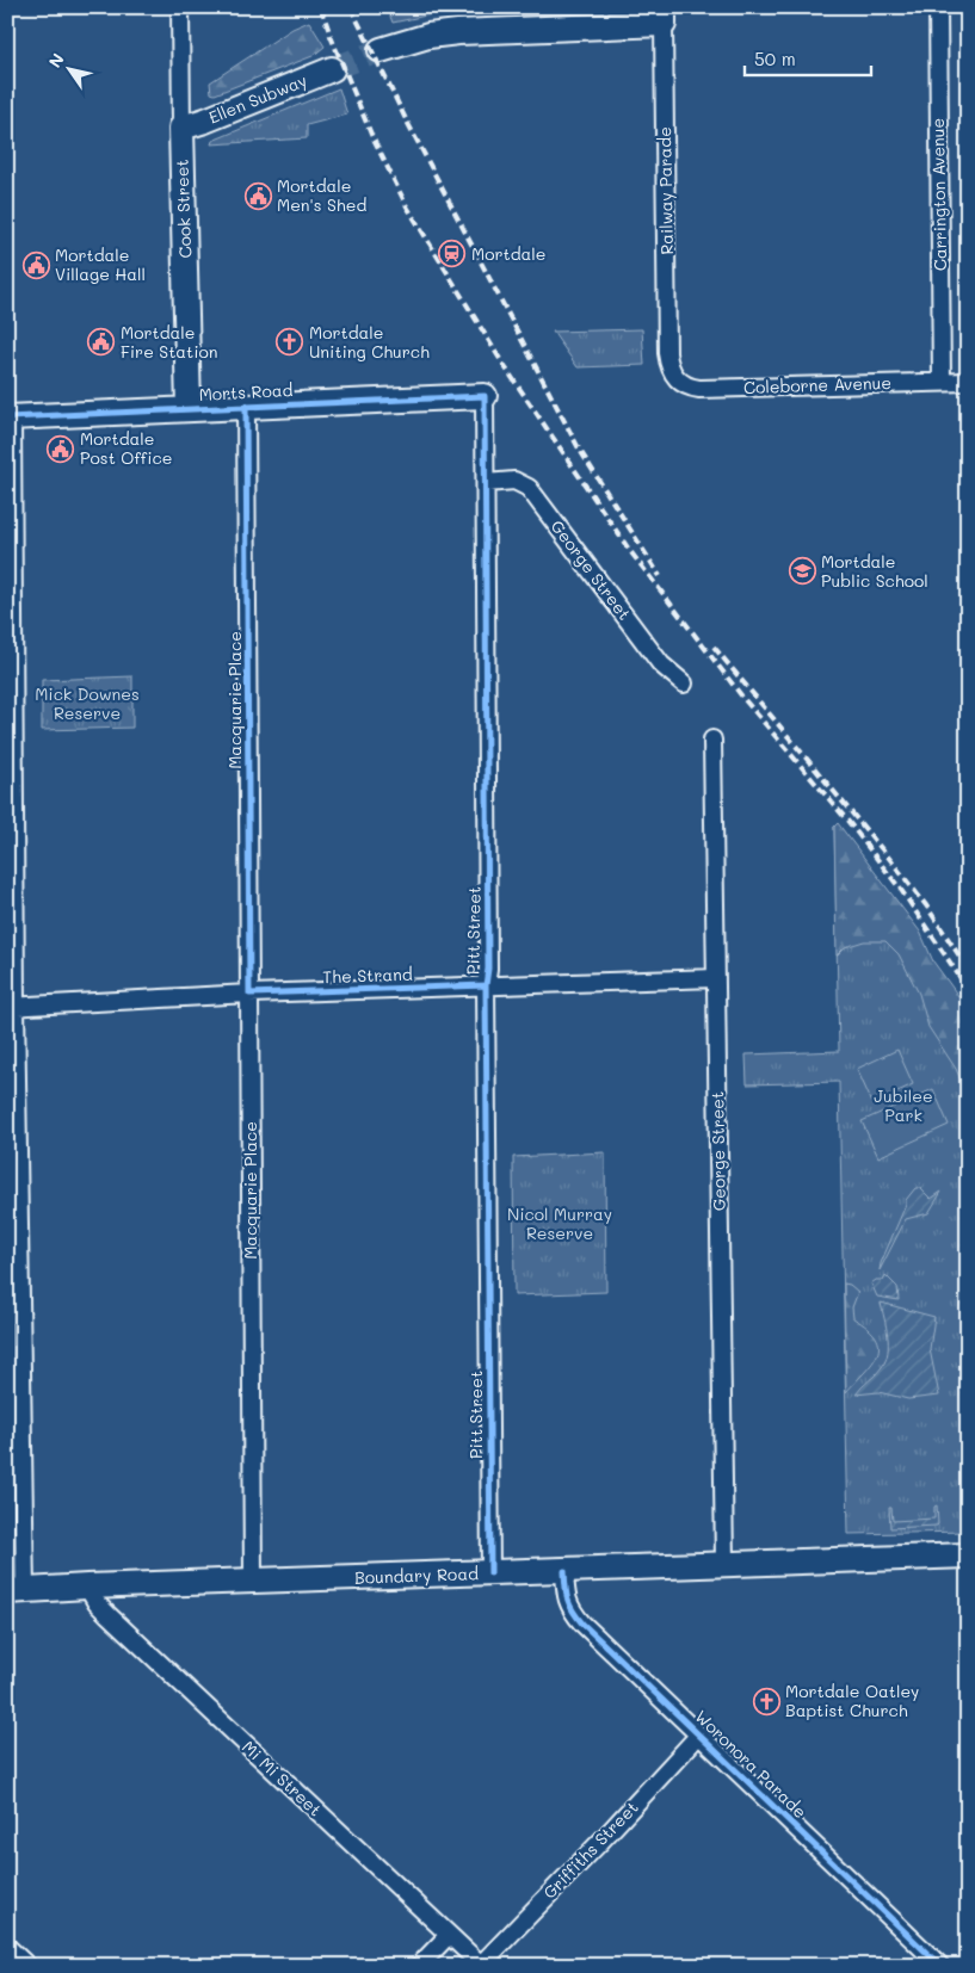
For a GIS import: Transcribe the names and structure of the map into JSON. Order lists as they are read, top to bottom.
{
  "streets": {
    "street": [
      "Ellen Subway",
      "Railway Parade",
      "Carrington Avenue",
      "Cook Street",
      "Coleborne Avenue",
      "Morts Road",
      "George Street",
      "Macquarie Place",
      "Pitt Street",
      "The Strand",
      "Boundary Road",
      "Woronora Parade",
      "Mi Mi Street",
      "Griffiths Street"
    ]
  },
  "crossings": [
    ["Ellen Subway", "Cook Street"],
    ["Railway Parade", "Coleborne Avenue"],
    ["Carrington Avenue", "Coleborne Avenue"],
    ["Cook Street", "Morts Road"],
    ["Morts Road", "Macquarie Place"],
    ["Morts Road", "Pitt Street"],
    ["George Street", "Pitt Street"],
    ["George Street", "The Strand"],
    ["George Street", "Boundary Road"],
    ["Macquarie Place", "The Strand"],
    ["Macquarie Place", "Boundary Road"],
    ["Pitt Street", "The Strand"],
    ["Pitt Street", "Boundary Road"],
    ["Boundary Road", "Woronora Parade"],
    ["Boundary Road", "Mi Mi Street"],
    ["Woronora Parade", "Griffiths Street"],
    ["Mi Mi Street", "Griffiths Street"]
  ],
  "parks": ["Mick Downes Reserve", "Jubilee Park", "Nicol Murray Reserve"],
  "places": {
    "public building": [
      "Mortdale Men's Shed",
      "Mortdale Village Hall",
      "Mortdale Fire Station",
      "Mortdale Post Office"
    ],
    "station": ["Mortdale"],
    "church": ["Mortdale Uniting Church", "Mortdale Oatley Baptist Church"],
    "school or university": ["Mortdale Public School"]
  },
  "scale_bar": "50 m",
  "north": "top left"
}
